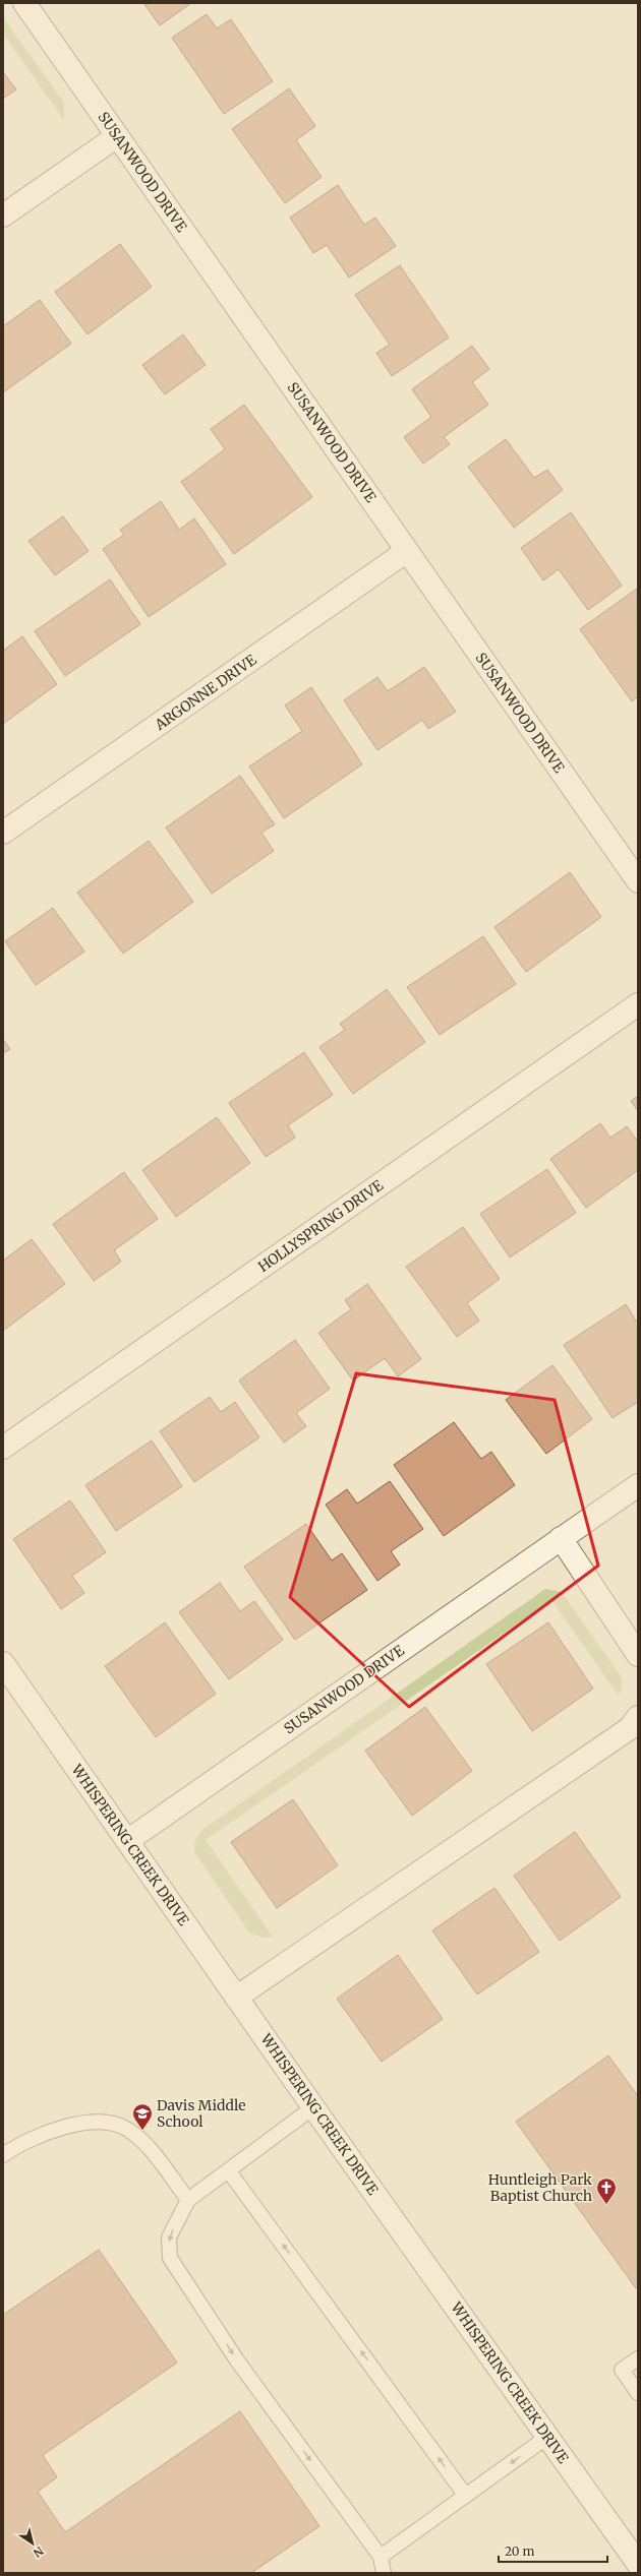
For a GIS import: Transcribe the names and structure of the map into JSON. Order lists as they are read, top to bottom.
{
  "streets": {
    "street": [
      "SUSANWOOD DRIVE",
      "ARGONNE DRIVE",
      "HOLLYSPRING DRIVE",
      "WHISPERING CREEK DRIVE"
    ]
  },
  "crossings": [
    ["SUSANWOOD DRIVE", "ARGONNE DRIVE"],
    ["SUSANWOOD DRIVE", "WHISPERING CREEK DRIVE"]
  ],
  "places": {
    "school or university": ["Davis Middle School"],
    "church": ["Huntleigh Park Baptist Church"]
  },
  "scale_bar": "20 m",
  "north": "bottom right"
}
